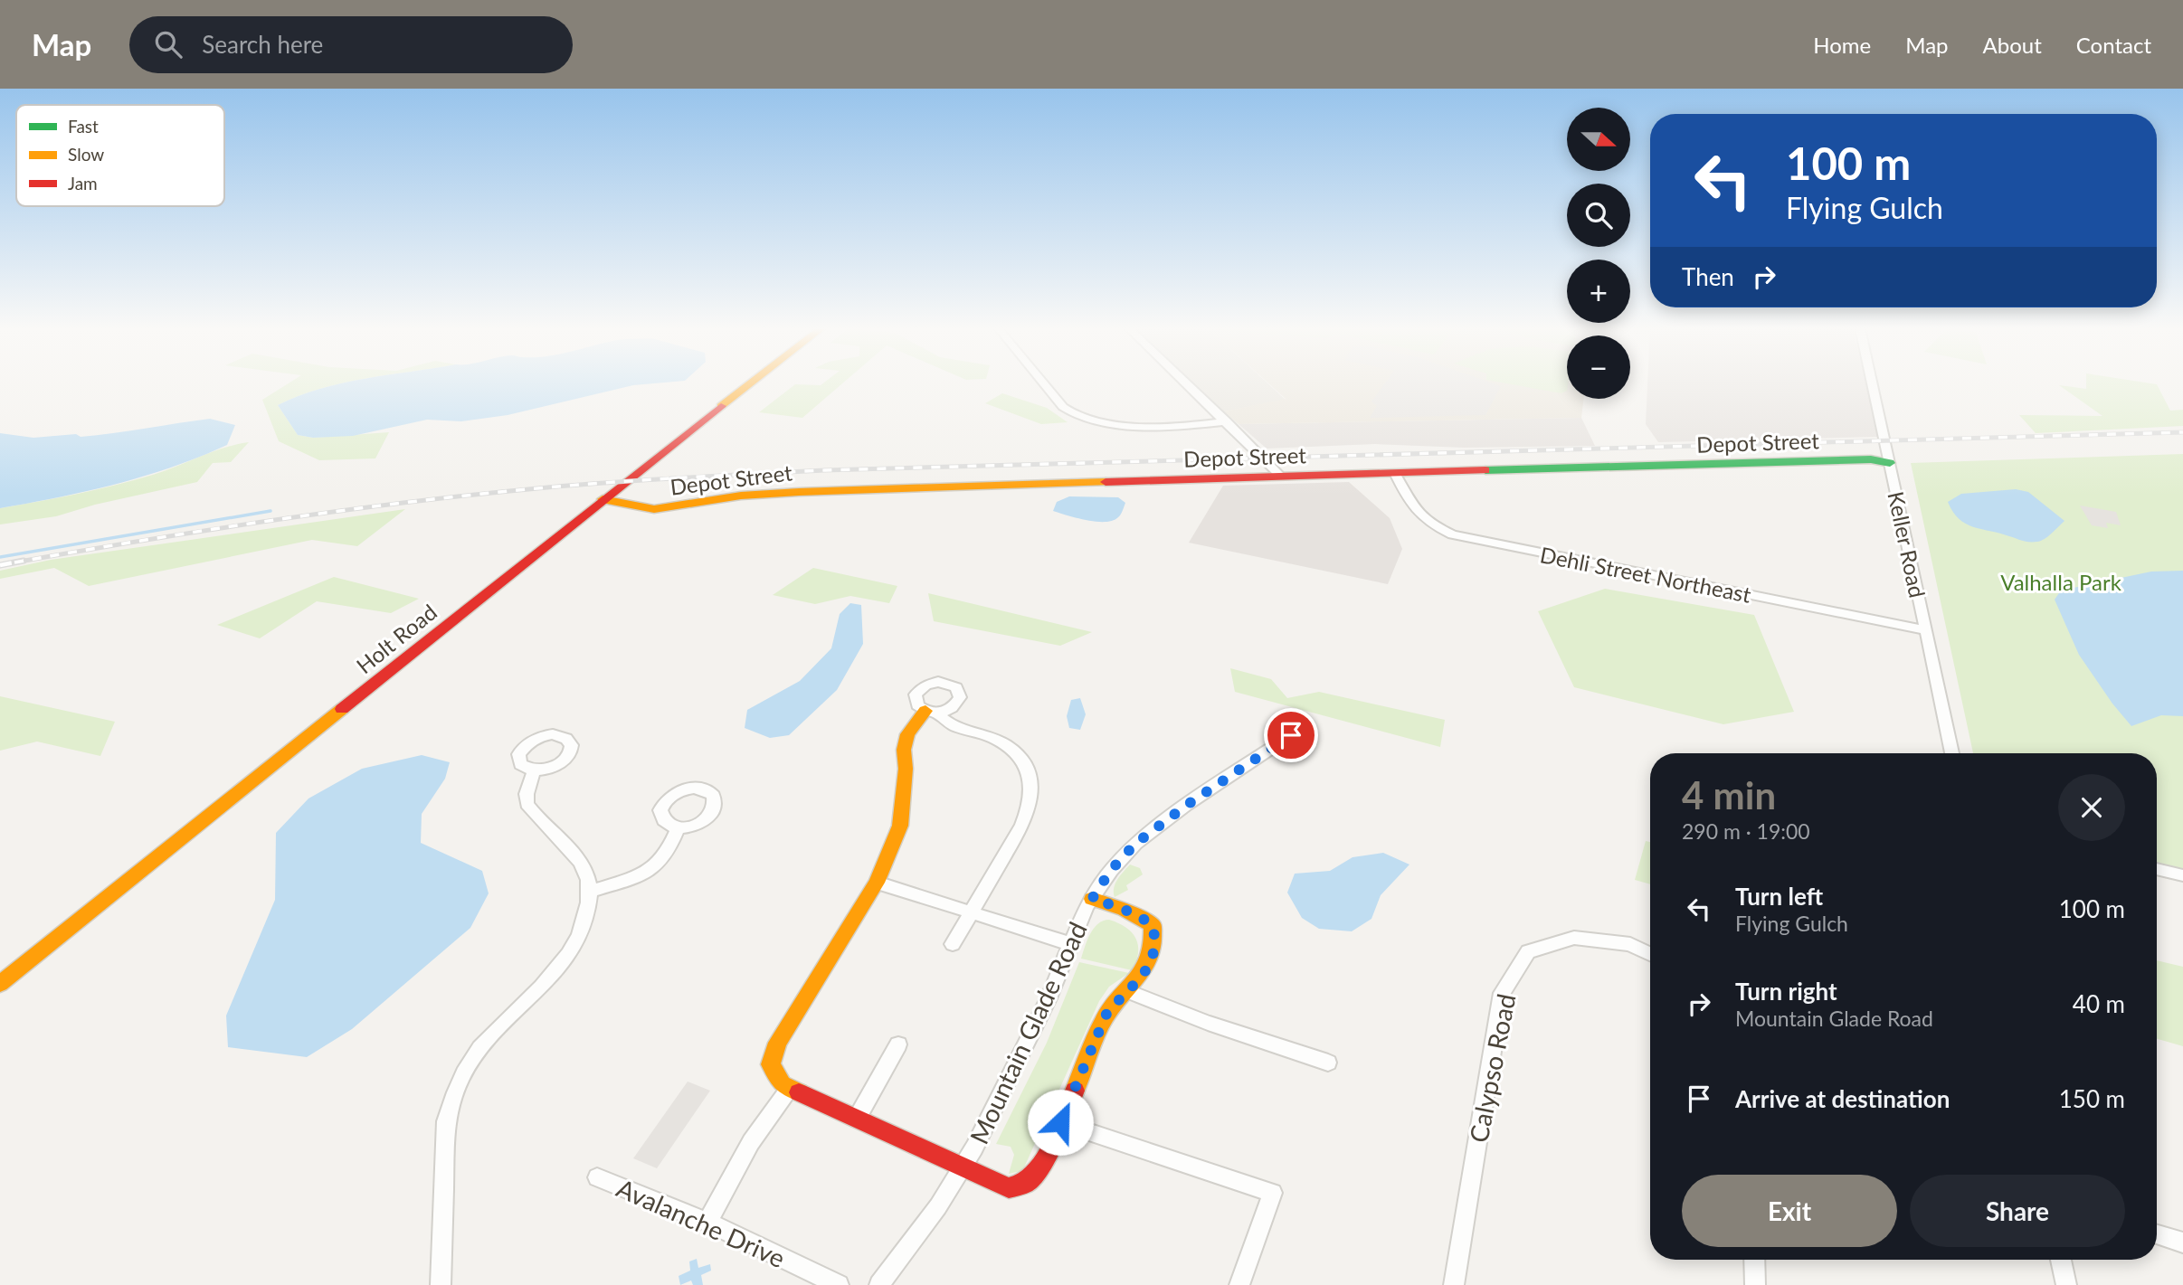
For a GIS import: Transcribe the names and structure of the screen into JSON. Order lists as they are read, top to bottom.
{
  "streets": {
    "street": [
      "Depot Street",
      "Keller Road",
      "Dehli Street Northeast",
      "Holt Road",
      "Mountain Glade Road",
      "Calypso Road",
      "Avalanche Drive"
    ]
  },
  "crossings": [
    ["Depot Street", "Keller Road"],
    ["Depot Street", "Dehli Street Northeast"],
    ["Depot Street", "Holt Road"],
    ["Keller Road", "Dehli Street Northeast"]
  ],
  "parks": ["Valhalla Park"],
  "legend": ["Fast", "Slow", "Jam"],
  "north": "right",
  "page": {
    "header": "Map",
    "search": "Search here",
    "nav": [
      "Home",
      "Map",
      "About",
      "Contact"
    ],
    "map_buttons": ["+", "−"],
    "turn": ["100 m", "Flying Gulch"],
    "then": "Then",
    "heading": ["4 min", "290 m · 19:00"],
    "list": [
      {
        "name": "Turn left",
        "note": "Flying Gulch",
        "value": "100 m"
      },
      {
        "name": "Turn right",
        "note": "Mountain Glade Road",
        "value": "40 m"
      },
      {
        "name": "Arrive at destination",
        "value": "150 m"
      }
    ],
    "buttons": ["Exit", "Share"]
  }
}
